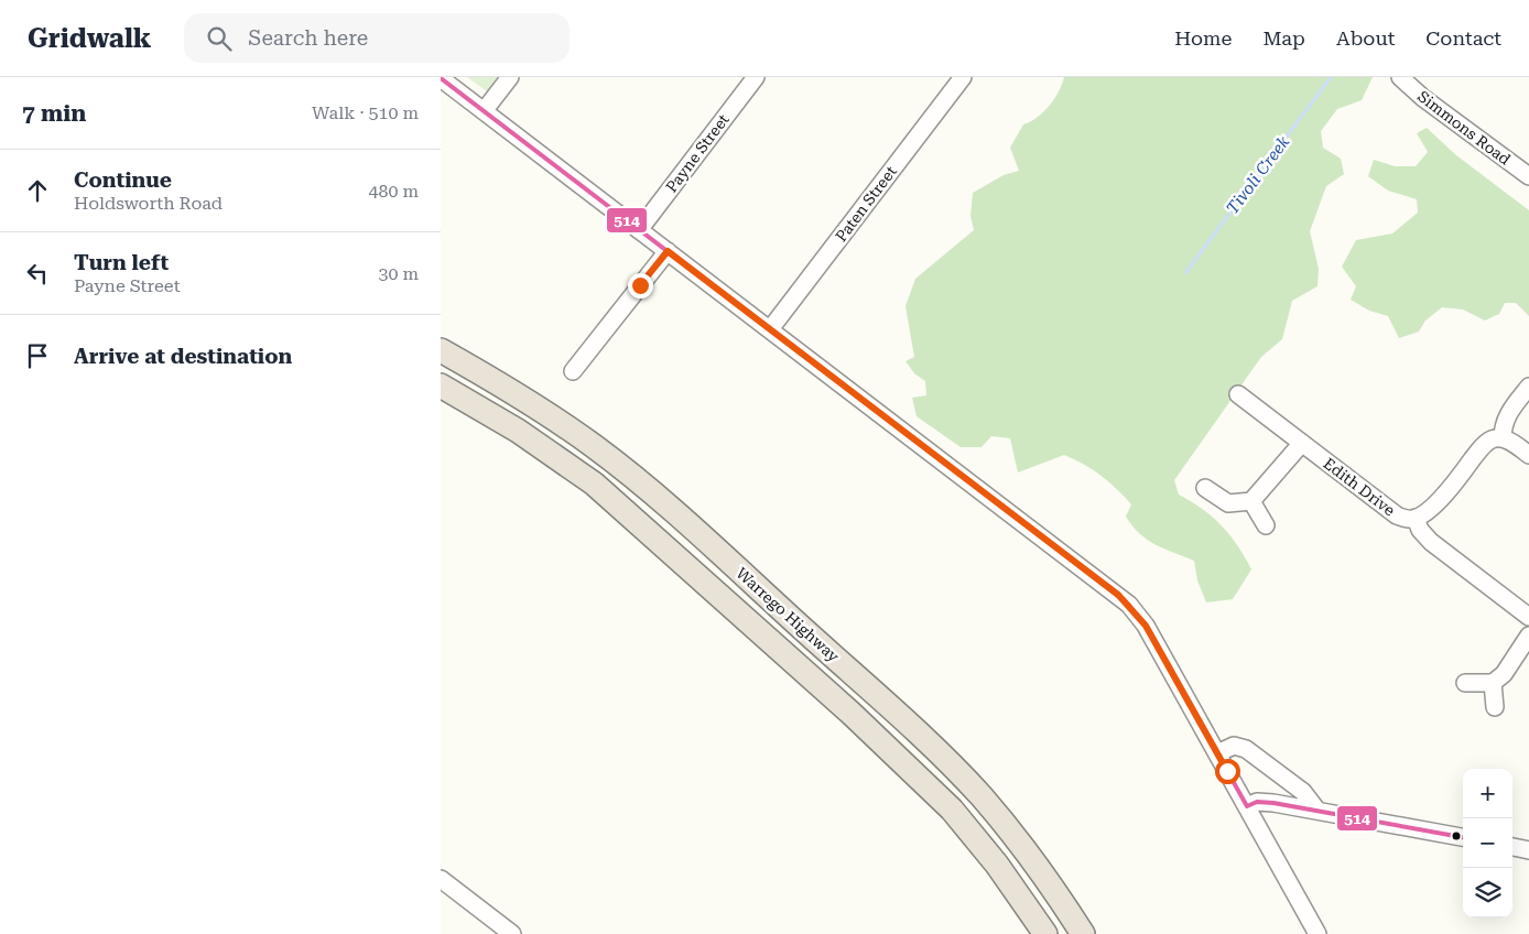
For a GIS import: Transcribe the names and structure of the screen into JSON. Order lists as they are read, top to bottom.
{
  "streets": {
    "highway": ["Warrego Highway"],
    "street": [
      "Simmons Road",
      "Payne Street",
      "Paten Street",
      "Edith Drive"
    ]
  },
  "water": ["Tivoli Creek"],
  "lines": ["transit line 514"],
  "page": {
    "header": "Gridwalk",
    "search": "Search here",
    "nav": [
      "Home",
      "Map",
      "About",
      "Contact"
    ],
    "heading": ["7 min", "Walk · 510 m"],
    "list": [
      ["Continue", "Holdsworth Road", "480 m"],
      ["Turn left", "Payne Street", "30 m"],
      "Arrive at destination"
    ],
    "map_buttons": ["+", "−"]
  }
}
